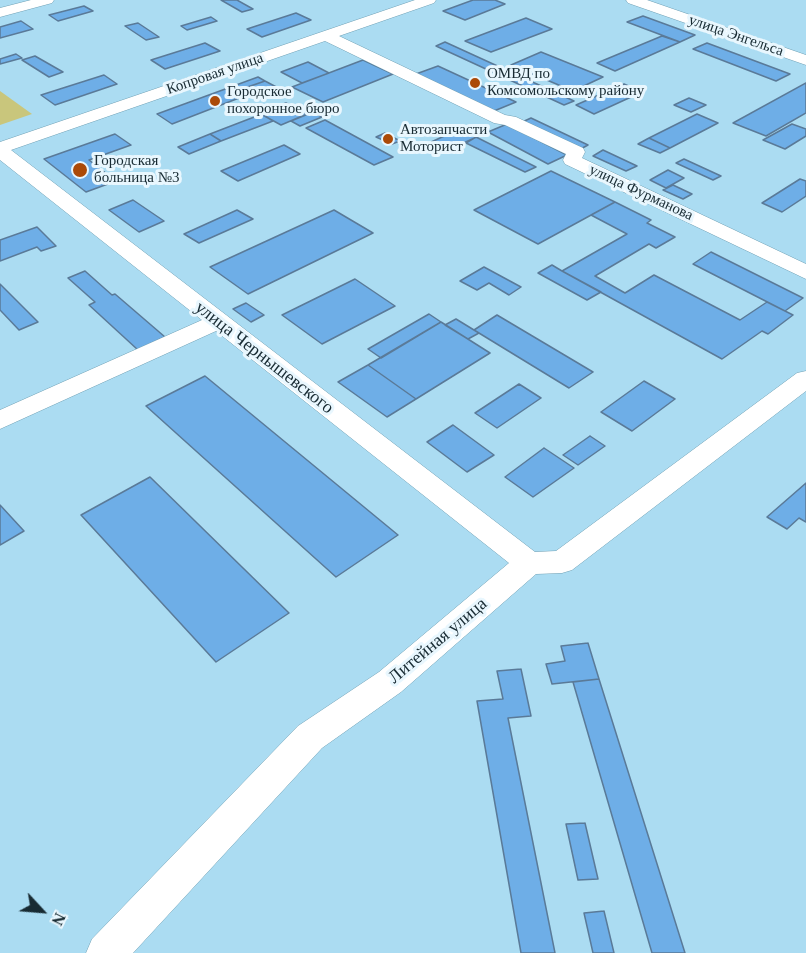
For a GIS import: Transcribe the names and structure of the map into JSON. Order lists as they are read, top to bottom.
{
  "streets": {
    "street": [
      "улица Энгельса",
      "Копровая улица",
      "улица Фурманова",
      "улица Чернышевского",
      "Литейная улица"
    ]
  },
  "crossings": [
    ["Копровая улица", "улица Фурманова"],
    ["Копровая улица", "улица Чернышевского"],
    ["улица Чернышевского", "Литейная улица"]
  ],
  "places": [
    "ОМВД по Комсомольскому району",
    "Городское похоронное бюро",
    "Автозапчасти Моторист",
    "Городская больница №3"
  ],
  "north": "bottom right"
}
